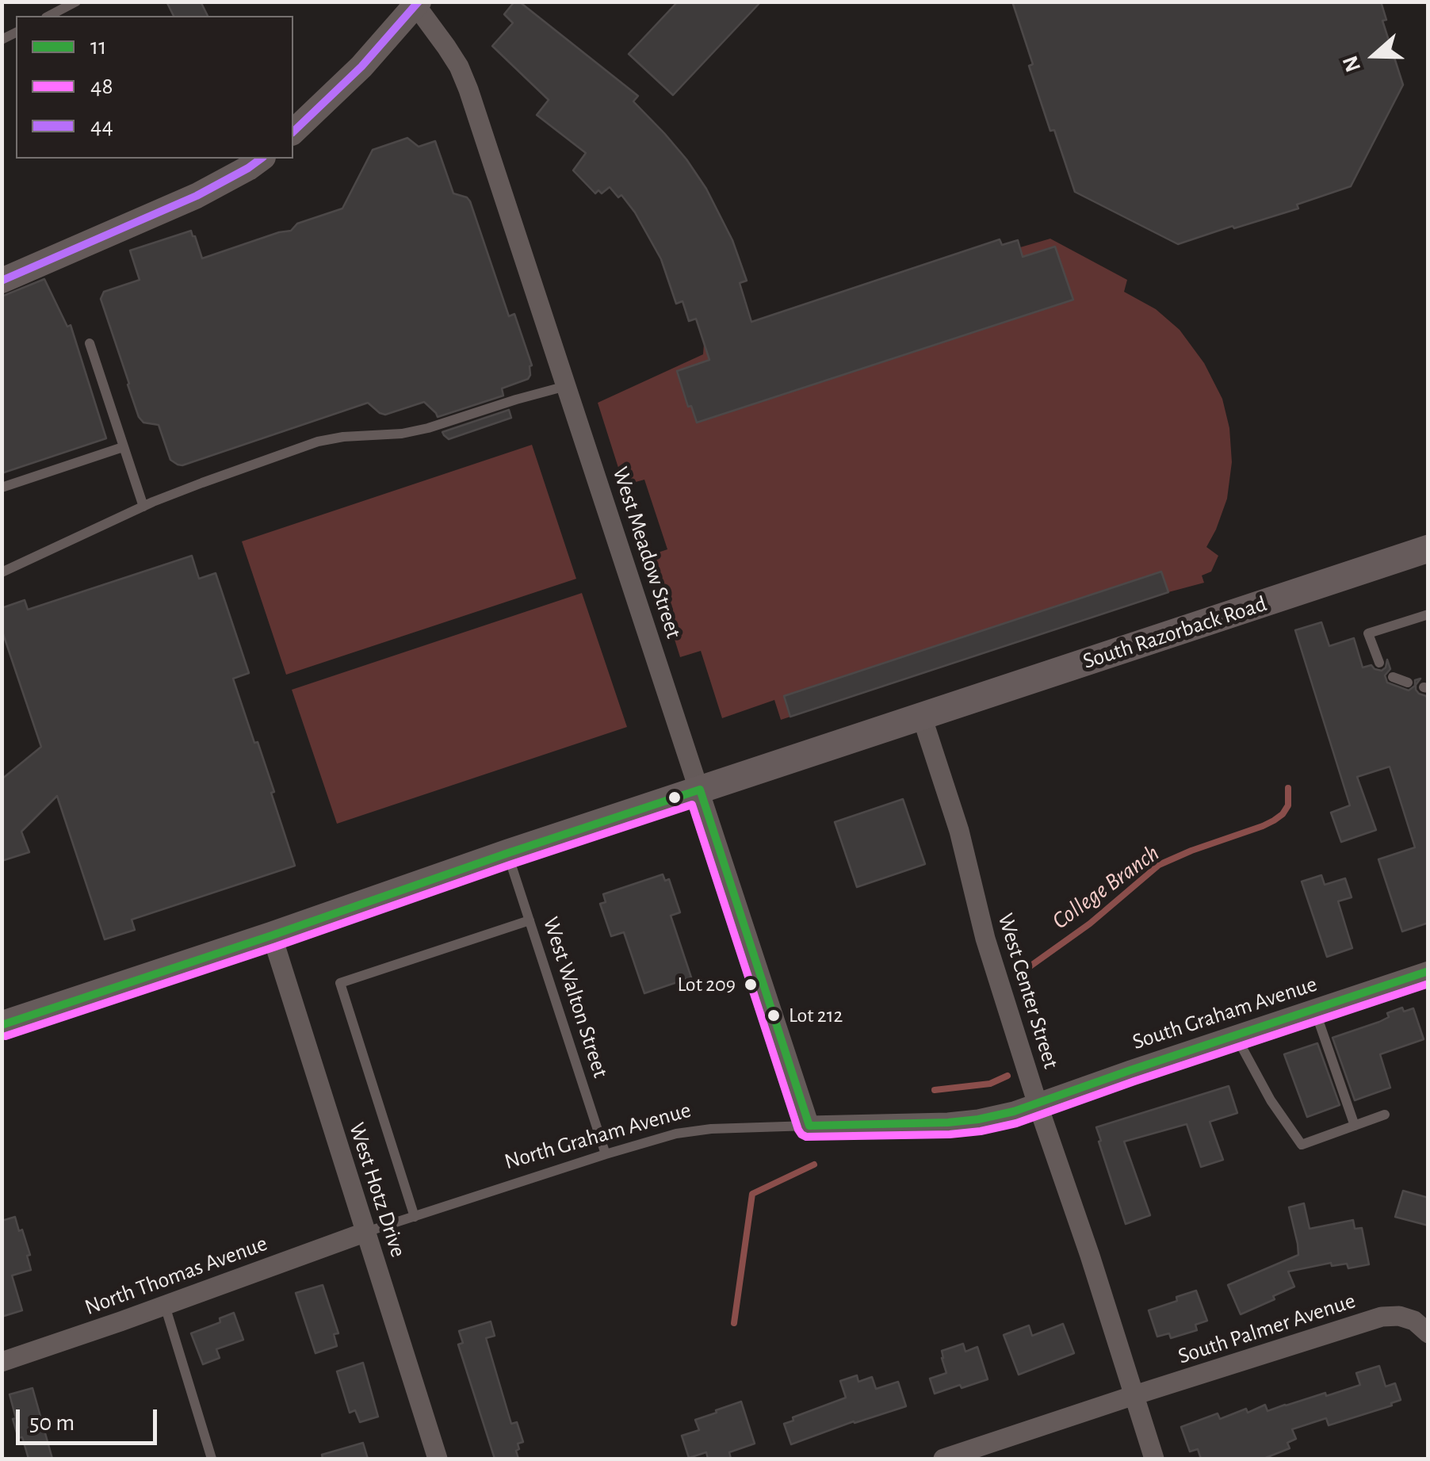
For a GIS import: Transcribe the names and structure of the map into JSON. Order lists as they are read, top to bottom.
{
  "streets": {
    "main road": ["South Razorback Road"],
    "street": [
      "West Meadow Street",
      "West Center Street",
      "South Graham Avenue",
      "North Graham Avenue",
      "West Hotz Drive",
      "North Thomas Avenue",
      "South Palmer Avenue"
    ],
    "lane": ["West Walton Street"]
  },
  "crossings": [
    ["West Meadow Street", "South Razorback Road"],
    ["West Meadow Street", "North Graham Avenue"],
    ["South Razorback Road", "West Center Street"],
    ["South Razorback Road", "West Walton Street"],
    ["South Razorback Road", "West Hotz Drive"],
    ["West Center Street", "South Graham Avenue"],
    ["West Center Street", "North Graham Avenue"],
    ["West Center Street", "South Palmer Avenue"],
    ["West Walton Street", "North Graham Avenue"],
    ["South Graham Avenue", "North Graham Avenue"],
    ["North Graham Avenue", "West Hotz Drive"],
    ["North Graham Avenue", "North Thomas Avenue"],
    ["West Hotz Drive", "North Thomas Avenue"]
  ],
  "water": ["College Branch"],
  "places": ["Lot 209", "Lot 212"],
  "lines": ["transit line 44", "transit line 11", "transit line 48"],
  "legend": ["11", "48", "44"],
  "scale_bar": "50 m",
  "north": "left"
}
